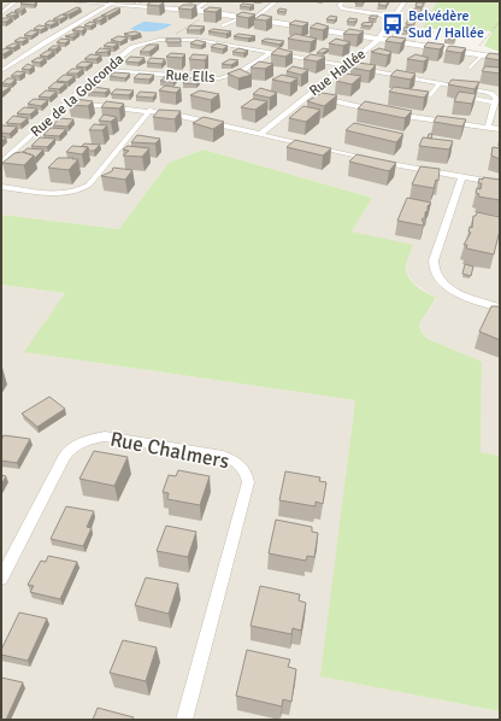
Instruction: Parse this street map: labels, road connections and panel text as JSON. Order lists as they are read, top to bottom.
{
  "streets": {
    "street": [
      "Rue Hallée",
      "Rue Ells",
      "Rue de la Golconda",
      "Rue Chalmers"
    ]
  },
  "crossings": [
    ["Rue Hallée", "Rue de la Golconda"],
    ["Rue Ells", "Rue de la Golconda"]
  ],
  "places": {
    "bus stop": ["Belvédère Sud / Hallée"]
  }
}
